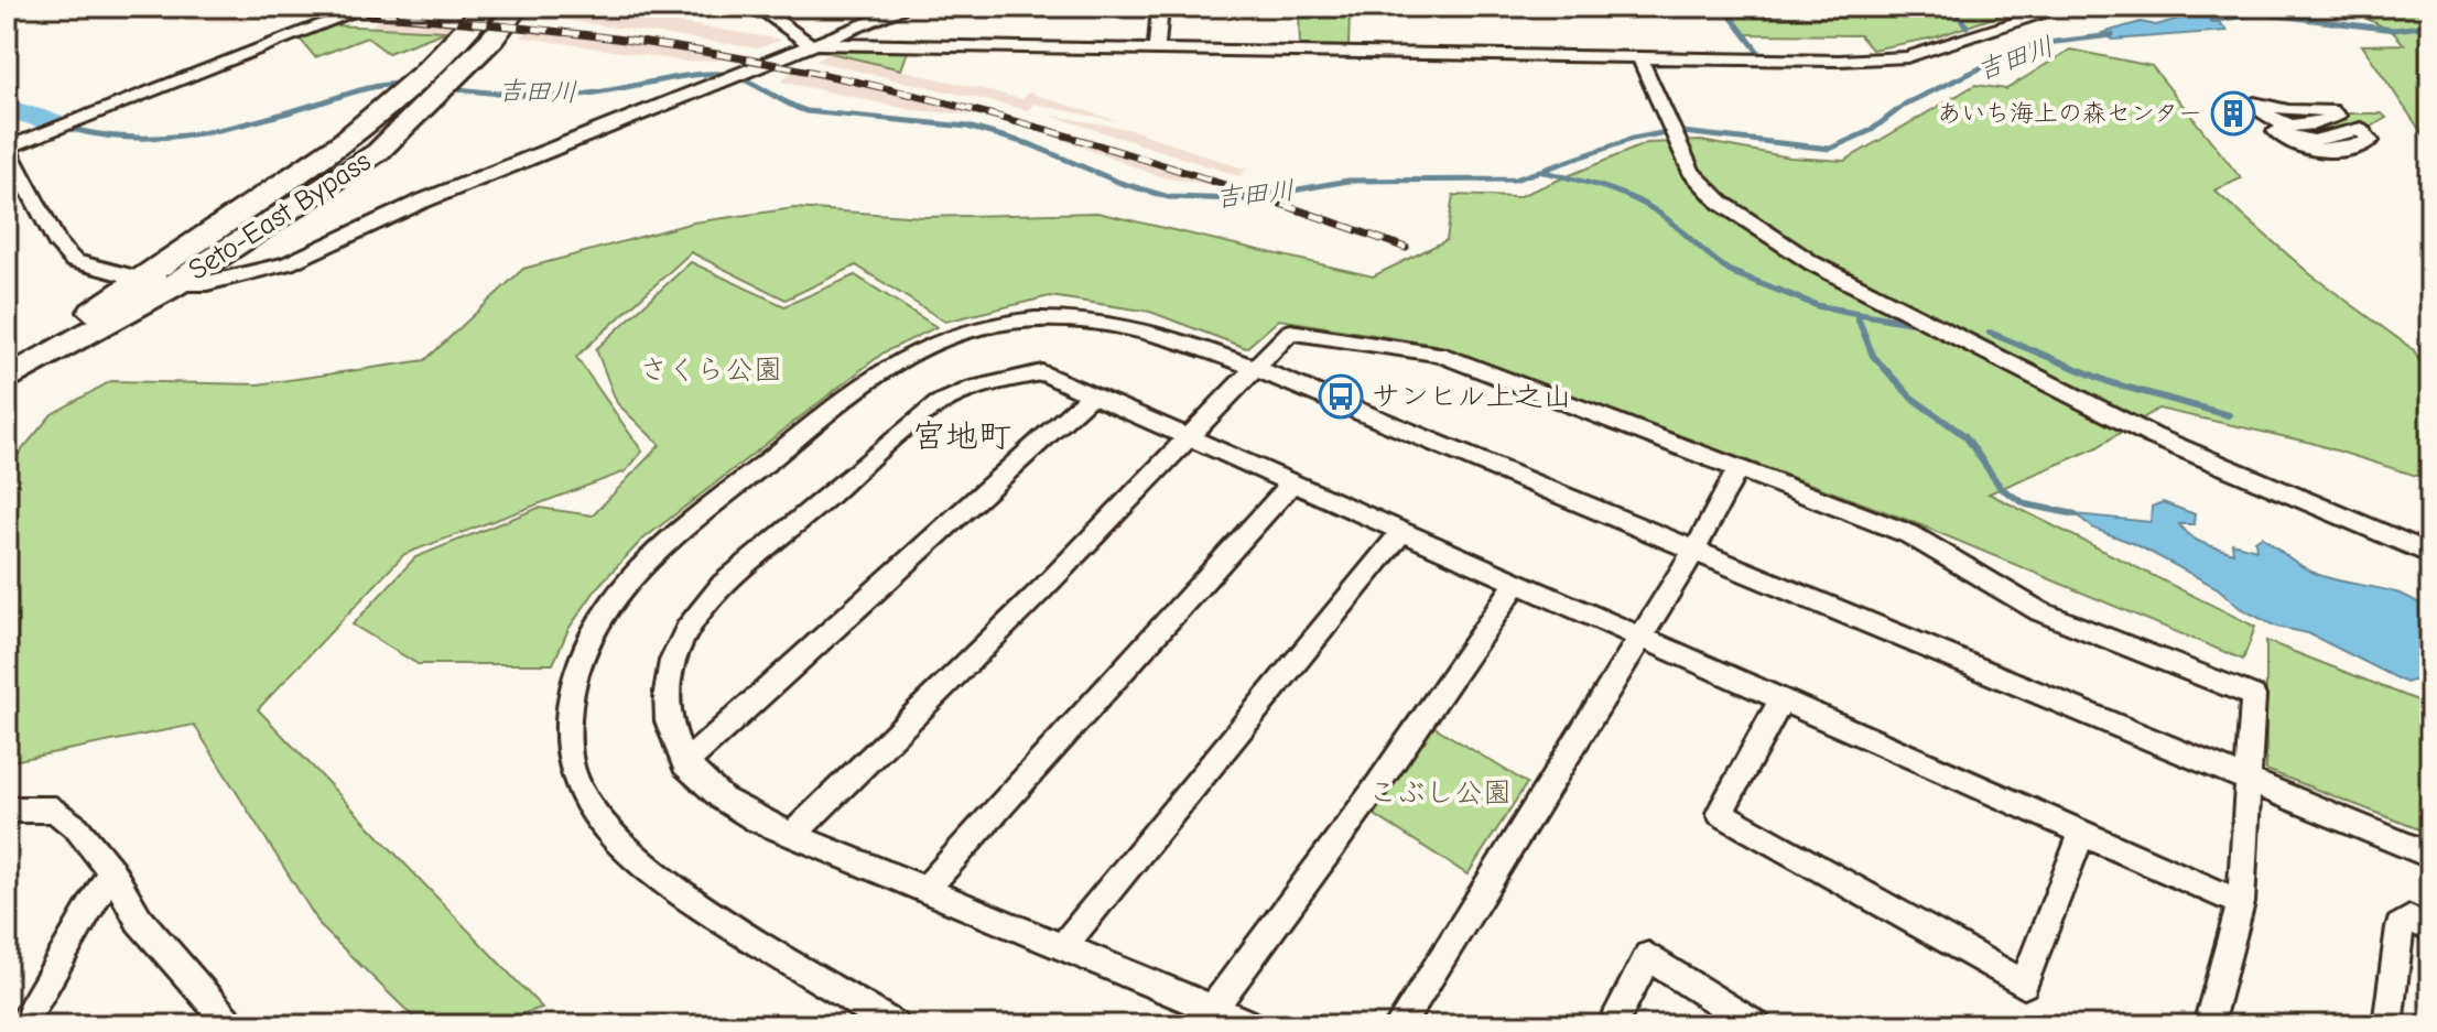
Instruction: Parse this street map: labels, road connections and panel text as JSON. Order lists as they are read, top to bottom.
{
  "streets": {
    "highway": ["Seto-East Bypass"]
  },
  "districts": ["宮地町"],
  "water": ["吉田川"],
  "parks": ["さくら公園", "こぶし公園"],
  "places": {
    "building": ["あいち海上の森センター"],
    "bus stop": ["サンヒル上之山"]
  }
}
